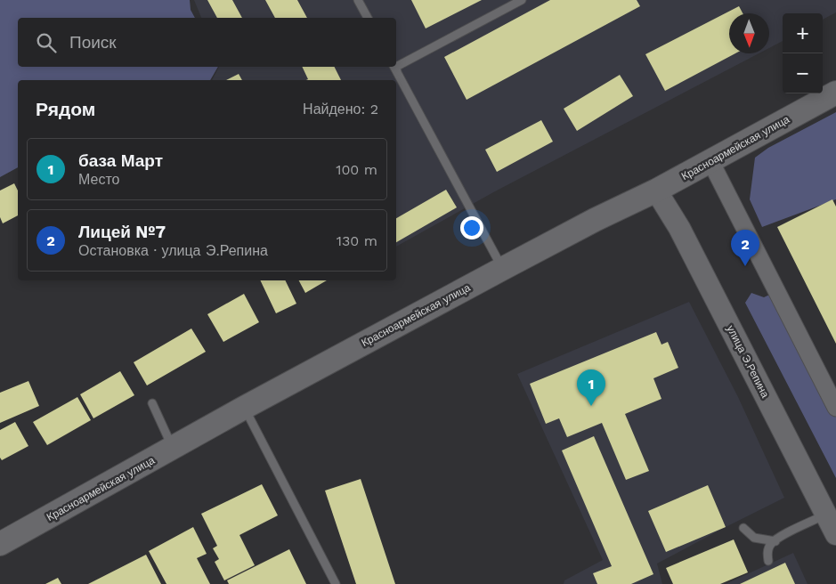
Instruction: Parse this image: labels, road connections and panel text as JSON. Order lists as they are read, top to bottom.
{
  "streets": {
    "main road": ["Красноармейская улица"],
    "street": ["улица Э.Репина"]
  },
  "crossings": [
    ["Красноармейская улица", "улица Э.Репина"]
  ],
  "north": "bottom",
  "page": {
    "map_buttons": ["+", "−"],
    "search": "Поиск",
    "heading": ["Рядом", "Найдено: 2"],
    "list": [
      {
        "mark": "1",
        "name": "база Март",
        "note": "Место",
        "value": "100 m"
      },
      {
        "mark": "2",
        "name": "Лицей №7",
        "note": "Остановка · улица Э.Репина",
        "value": "130 m"
      }
    ],
    "pins": ["2", "1"]
  }
}
